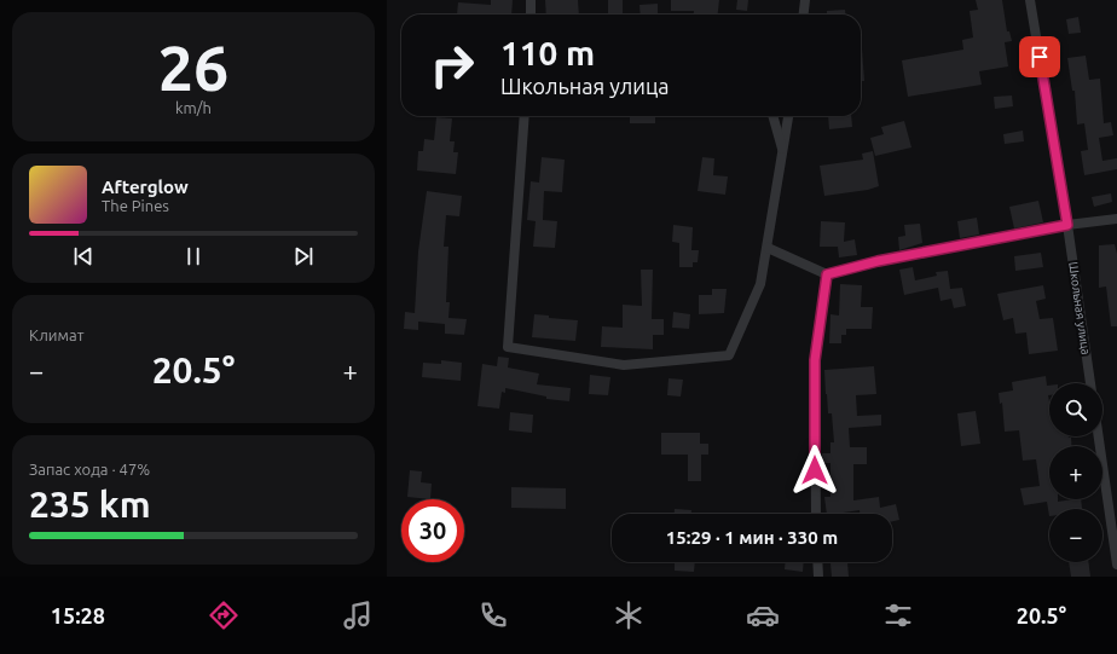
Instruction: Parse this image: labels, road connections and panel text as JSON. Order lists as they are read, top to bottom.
{
  "streets": {
    "street": ["Школьная улица"]
  },
  "page": {
    "tile": [
      ["26", "km/h"],
      "Климат",
      ["Запас хода · 47%", "235 km"]
    ],
    "turn": ["110 m", "Школьная улица"],
    "song": ["Afterglow", "The Pines"],
    "heat": ["−", "20.5°", "+"],
    "map_buttons": ["+", "−"],
    "limit": "30",
    "trip": "15:29 · 1 мин · 330 m",
    "tabs": ["15:28", "20.5°"]
  }
}
